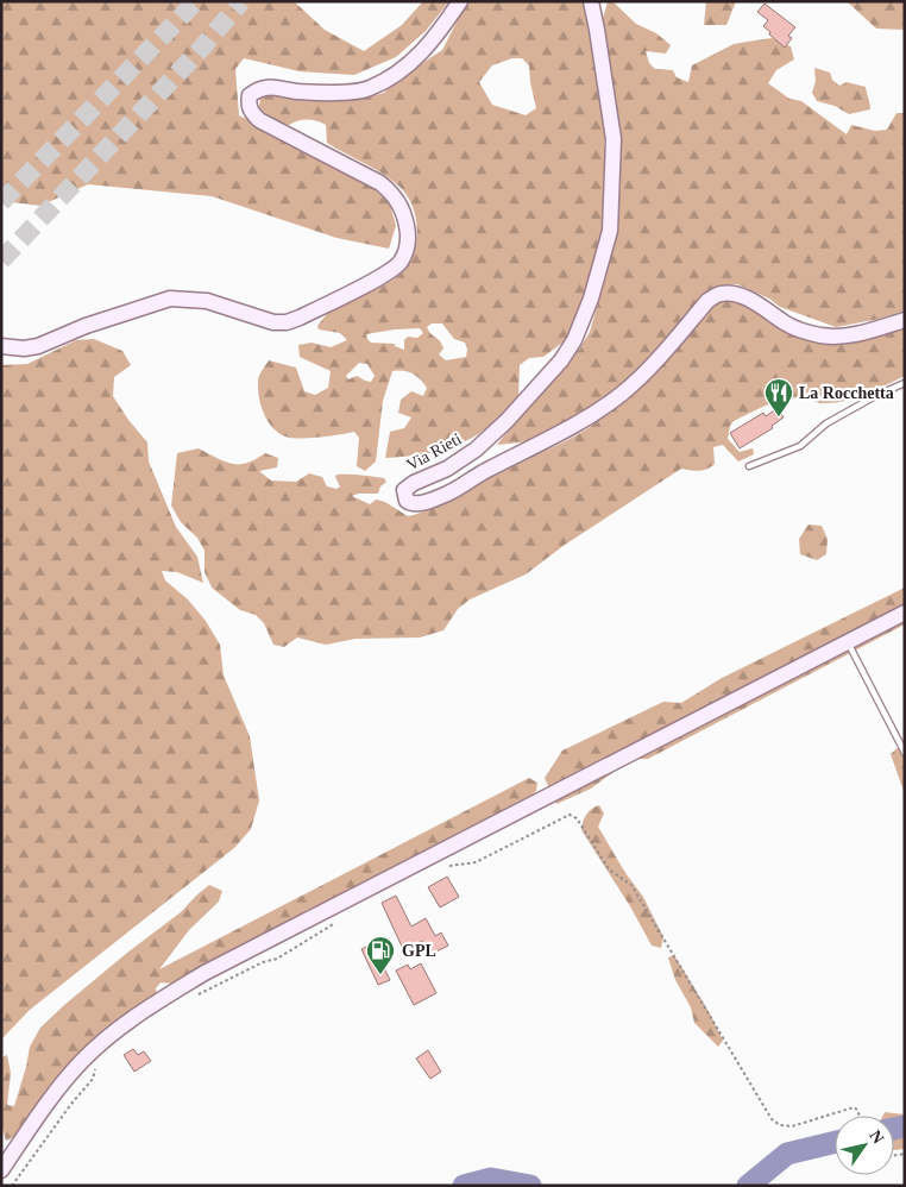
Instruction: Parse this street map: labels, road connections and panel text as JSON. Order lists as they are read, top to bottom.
{
  "streets": {
    "street": ["Via Rieti"]
  },
  "places": {
    "restaurant": ["La Rocchetta"],
    "fuel station": ["GPL"]
  },
  "north": "top right"
}
